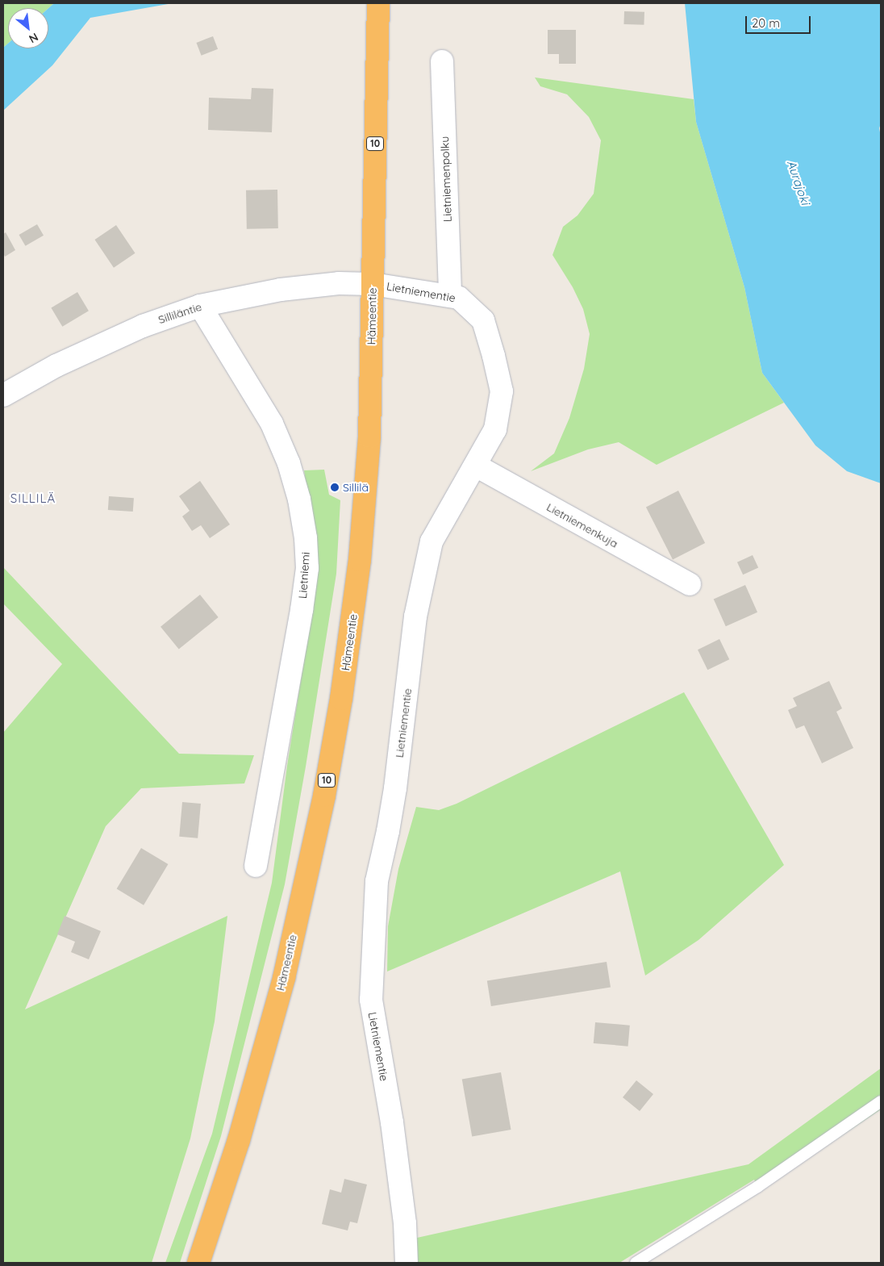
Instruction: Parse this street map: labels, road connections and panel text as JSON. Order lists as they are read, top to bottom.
{
  "streets": {
    "highway": ["10", "Hämeentie"],
    "street": [
      "Lietniemenpolku",
      "Lietniementie",
      "Silliläntie",
      "Lietniemenkuja",
      "Lietniemi"
    ]
  },
  "crossings": [
    ["Lietniemenpolku", "Lietniementie"],
    ["Lietniementie", "Silliläntie"],
    ["Lietniementie", "Hämeentie"],
    ["Lietniementie", "Lietniemenkuja"],
    ["Silliläntie", "Hämeentie"],
    ["Silliläntie", "Lietniemi"]
  ],
  "districts": ["SILLILÄ"],
  "water": ["Aurajoki"],
  "places": ["Sillilä"],
  "scale_bar": "20 m",
  "north": "bottom right"
}
